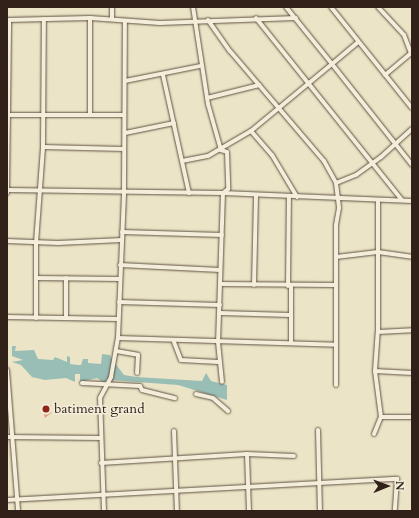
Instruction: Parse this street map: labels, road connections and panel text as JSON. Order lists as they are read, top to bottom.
{
  "places": ["batiment grand"],
  "north": "right"
}
